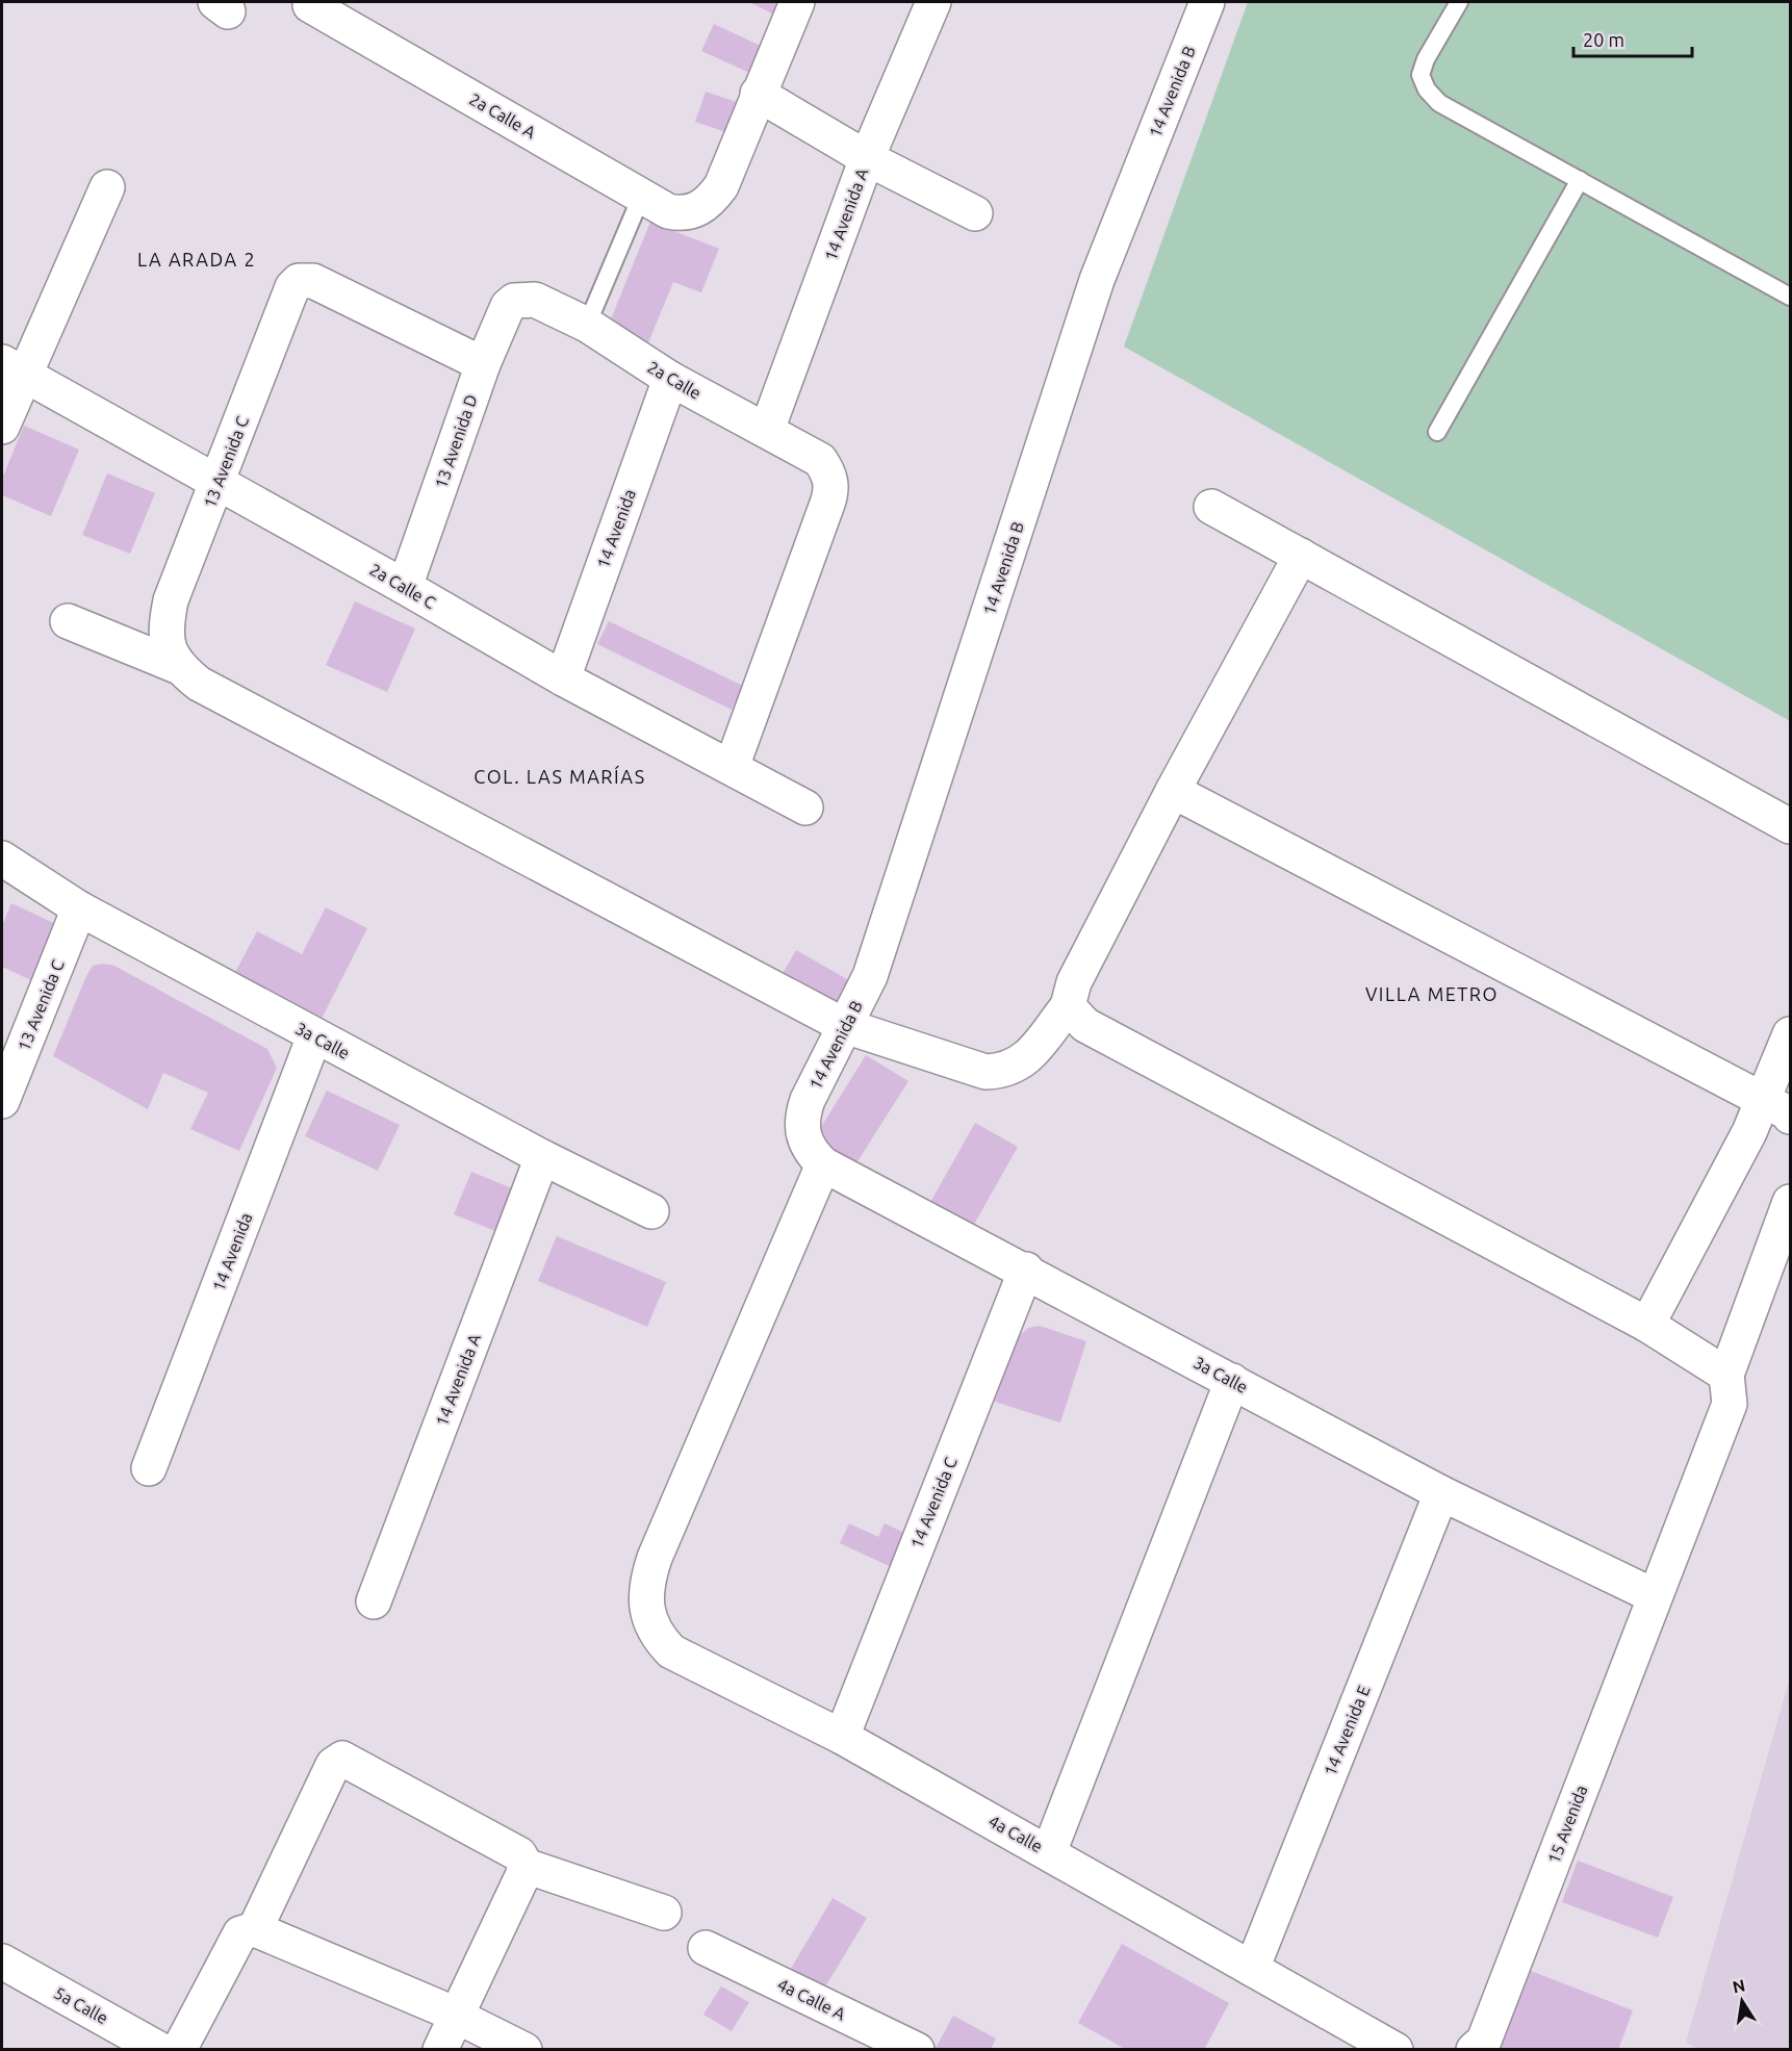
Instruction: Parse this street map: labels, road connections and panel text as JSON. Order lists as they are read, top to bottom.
{
  "streets": {
    "street": [
      "14 Avenida B",
      "2a Calle A",
      "14 Avenida A",
      "2a Calle",
      "13 Avenida D",
      "13 Avenida C",
      "14 Avenida",
      "2a Calle C",
      "3a Calle",
      "14 Avenida C",
      "14 Avenida E",
      "15 Avenida",
      "4a Calle",
      "4a Calle A",
      "5a Calle"
    ]
  },
  "crossings": [
    ["14 Avenida B", "3a Calle"],
    ["14 Avenida A", "2a Calle"],
    ["14 Avenida A", "3a Calle"],
    ["2a Calle", "13 Avenida D"],
    ["2a Calle", "14 Avenida"],
    ["2a Calle", "2a Calle C"],
    ["13 Avenida D", "13 Avenida C"],
    ["13 Avenida D", "2a Calle C"],
    ["13 Avenida C", "2a Calle C"],
    ["13 Avenida C", "3a Calle"],
    ["14 Avenida", "2a Calle C"],
    ["14 Avenida", "3a Calle"],
    ["3a Calle", "14 Avenida C"],
    ["3a Calle", "14 Avenida E"],
    ["3a Calle", "15 Avenida"],
    ["3a Calle", "4a Calle"],
    ["14 Avenida C", "4a Calle"],
    ["14 Avenida E", "4a Calle"]
  ],
  "districts": ["LA ARADA 2", "COL. LAS MARÍAS", "VILLA METRO"],
  "scale_bar": "20 m",
  "north": "top"
}
